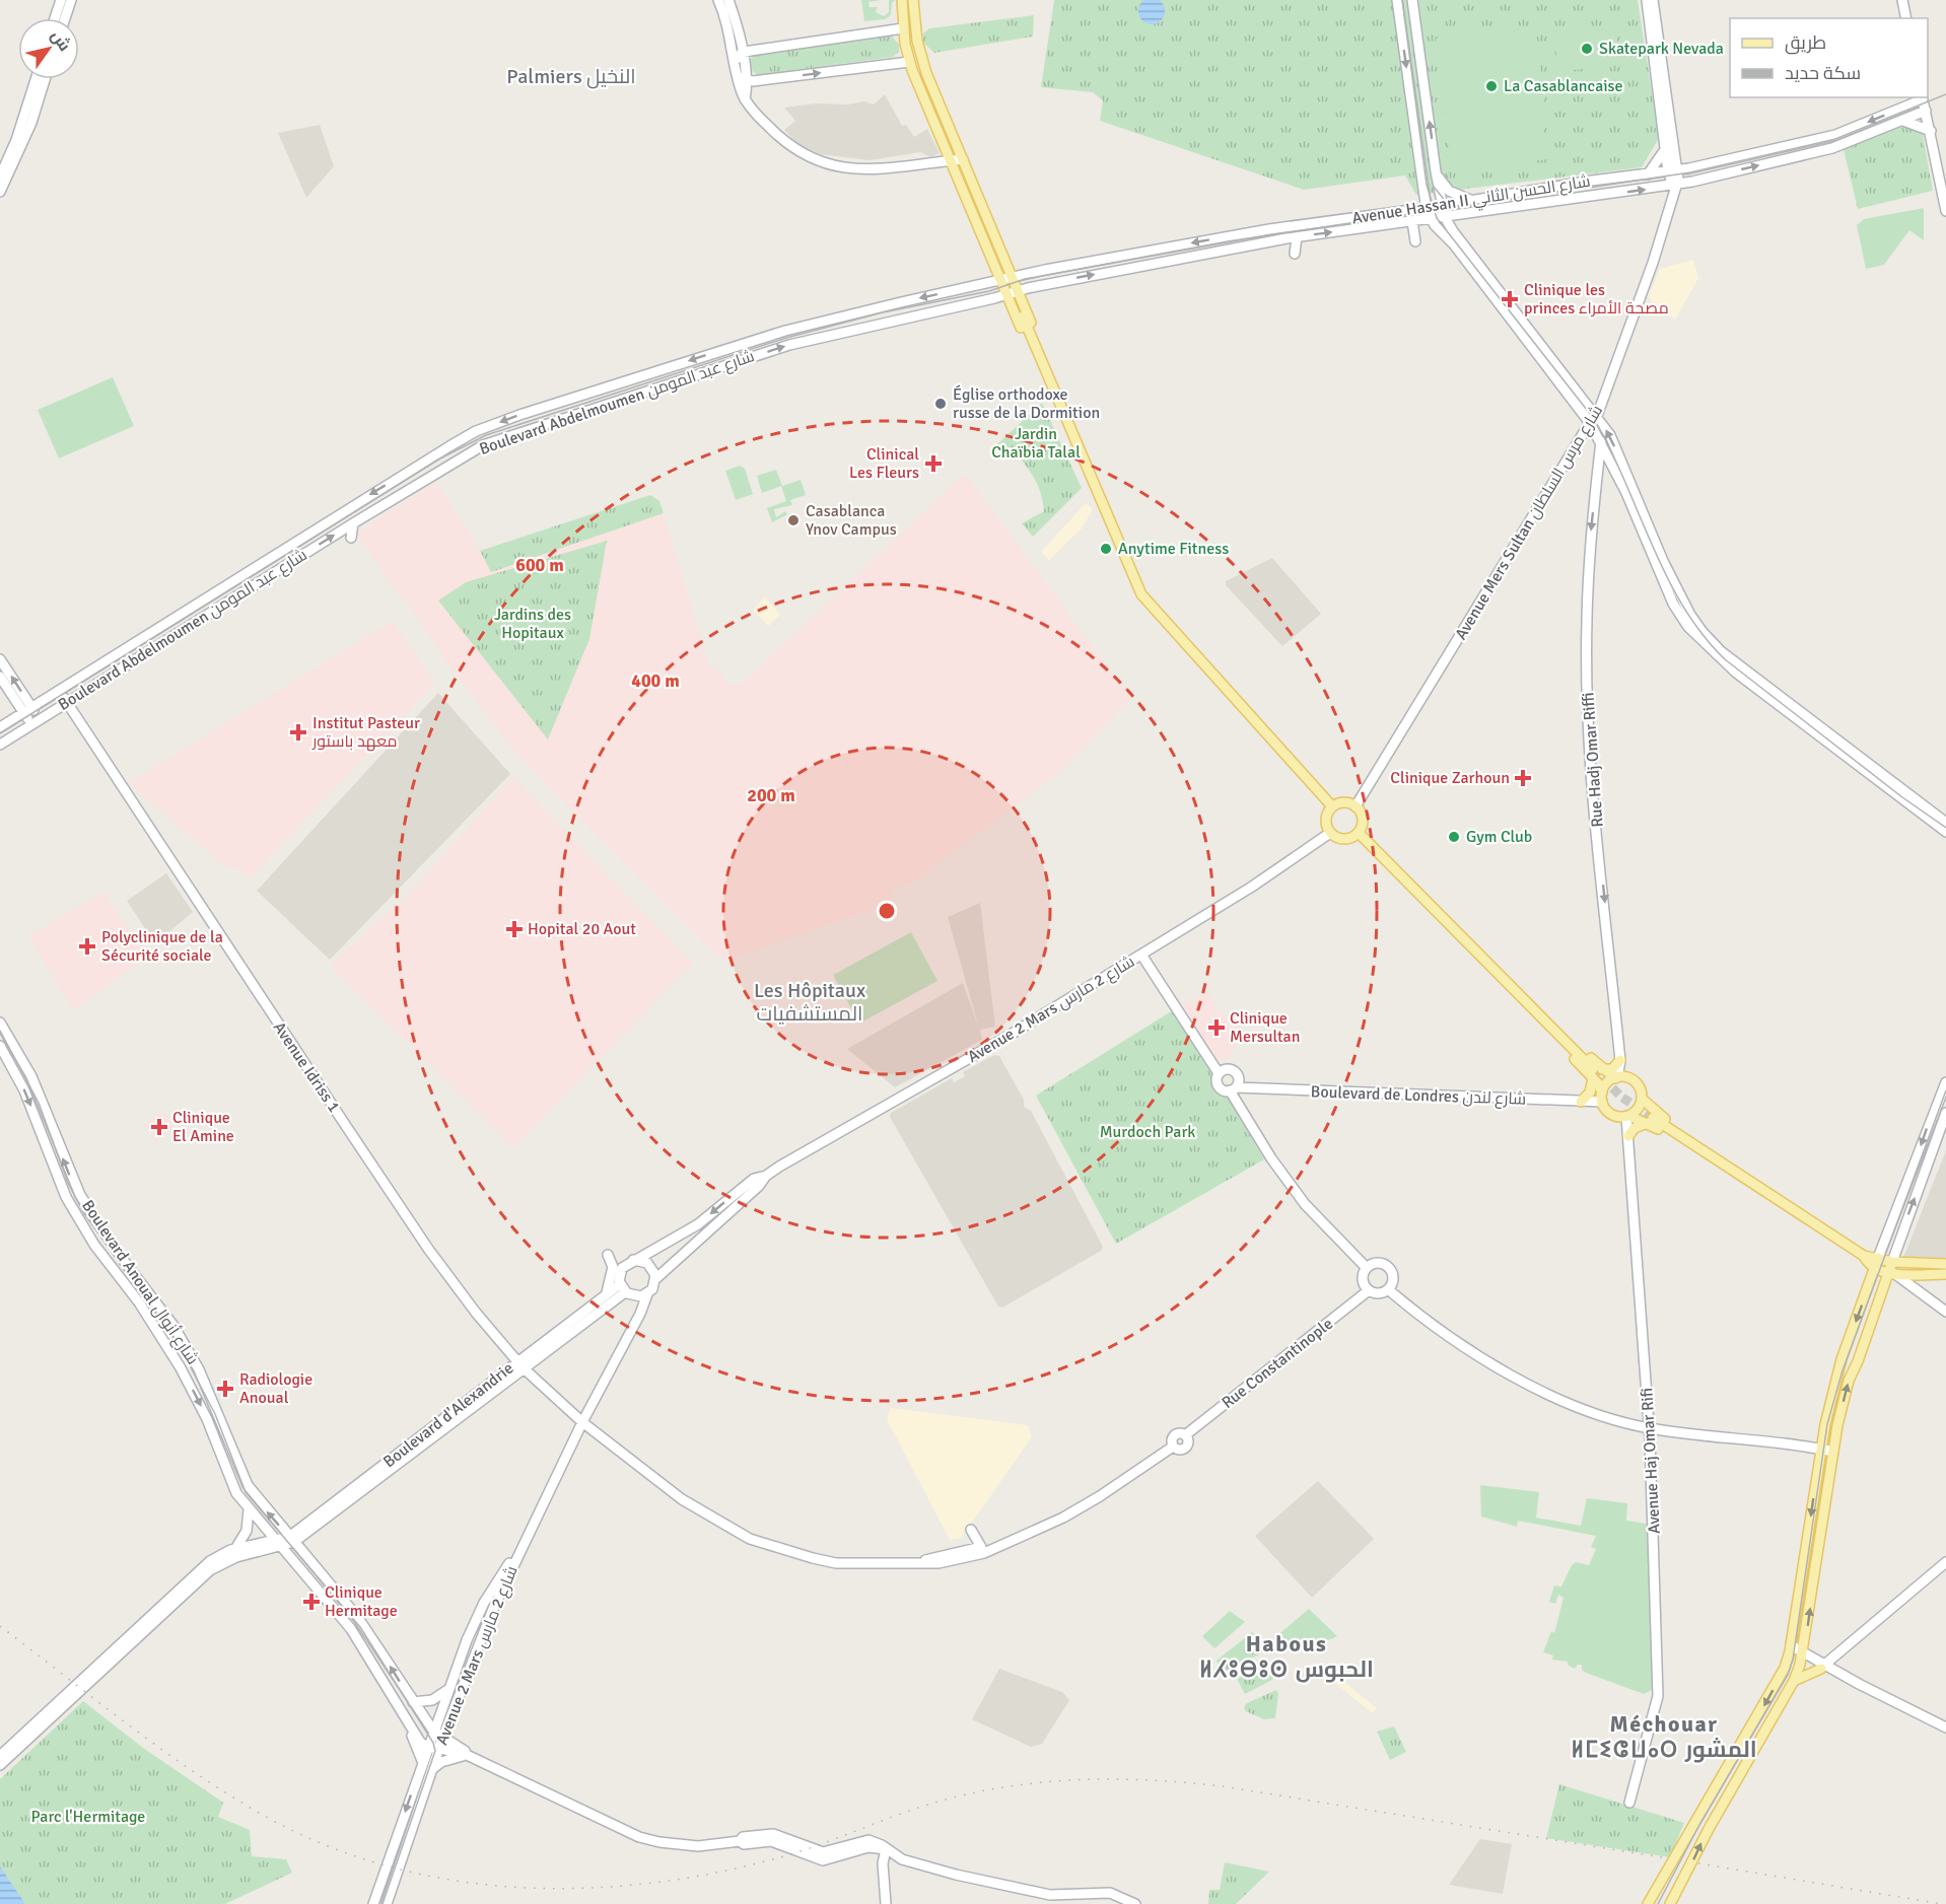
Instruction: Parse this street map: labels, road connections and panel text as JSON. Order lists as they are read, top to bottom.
{
  "streets": {
    "street": [
      "Avenue Hassan II شارع الحسن الثاني",
      "Boulevard Abdelmoumen شارع عبد المومن",
      "Avenue Mers Sultan شارع مرس السلطان",
      "Rue Hadj Omar Riffi",
      "Avenue 2 Mars شارع 2 مارس",
      "Avenue Idriss 1",
      "Boulevard de Londres شارع لندن",
      "Boulevard Anoual شارع أنوال",
      "Rue Constantinople",
      "Boulevard d'Alexandrie",
      "Avenue Haj Omar Rifi"
    ]
  },
  "crossings": [
    ["Avenue Hassan II شارع الحسن الثاني", "Boulevard Abdelmoumen شارع عبد المومن"],
    ["Avenue Hassan II شارع الحسن الثاني", "Avenue Mers Sultan شارع مرس السلطان"],
    ["Boulevard Abdelmoumen شارع عبد المومن", "Avenue Idriss 1"],
    ["Avenue Mers Sultan شارع مرس السلطان", "Avenue 2 Mars شارع 2 مارس"],
    ["Rue Hadj Omar Riffi", "Boulevard de Londres شارع لندن"],
    ["Rue Hadj Omar Riffi", "Avenue Haj Omar Rifi"],
    ["Avenue 2 Mars شارع 2 مارس", "Boulevard Anoual شارع أنوال"],
    ["Avenue 2 Mars شارع 2 مارس", "Boulevard d'Alexandrie"],
    ["Avenue Idriss 1", "Boulevard d'Alexandrie"],
    ["Boulevard de Londres شارع لندن", "Avenue Haj Omar Rifi"],
    ["Boulevard Anoual شارع أنوال", "Boulevard d'Alexandrie"]
  ],
  "one_way": ["Rue Hadj Omar Riffi"],
  "districts": [
    "Palmiers النخيل",
    "Les Hôpitaux المستشفيات",
    "Habous ⵍⵃⵓⴱⵓⵙ الحبوس",
    "Méchouar ⵍⵎⵉⵛⵡⴰⵔ المشور"
  ],
  "parks": [
    "Jardin Chaïbia Talal",
    "Jardins des Hopitaux",
    "Murdoch Park",
    "Parc l'Hermitage"
  ],
  "places": {
    "other": [
      "Skatepark Nevada",
      "La Casablancaise",
      "Église orthodoxe russe de la Dormition",
      "Casablanca Ynov Campus",
      "Anytime Fitness",
      "Gym Club"
    ],
    "health": [
      "Clinique les princes مصحة الأمراء",
      "Clinical Les Fleurs",
      "Institut Pasteur معهد باستور",
      "Clinique Zarhoun",
      "Hopital 20 Aout",
      "Polyclinique de la Sécurité sociale",
      "Clinique Mersultan",
      "Clinique El Amine",
      "Radiologie Anoual",
      "Clinique Hermitage"
    ]
  },
  "legend": ["طريق", "سكة حديد"],
  "north": "top right",
  "rings": ["600 m", "400 m", "200 m"]
}
